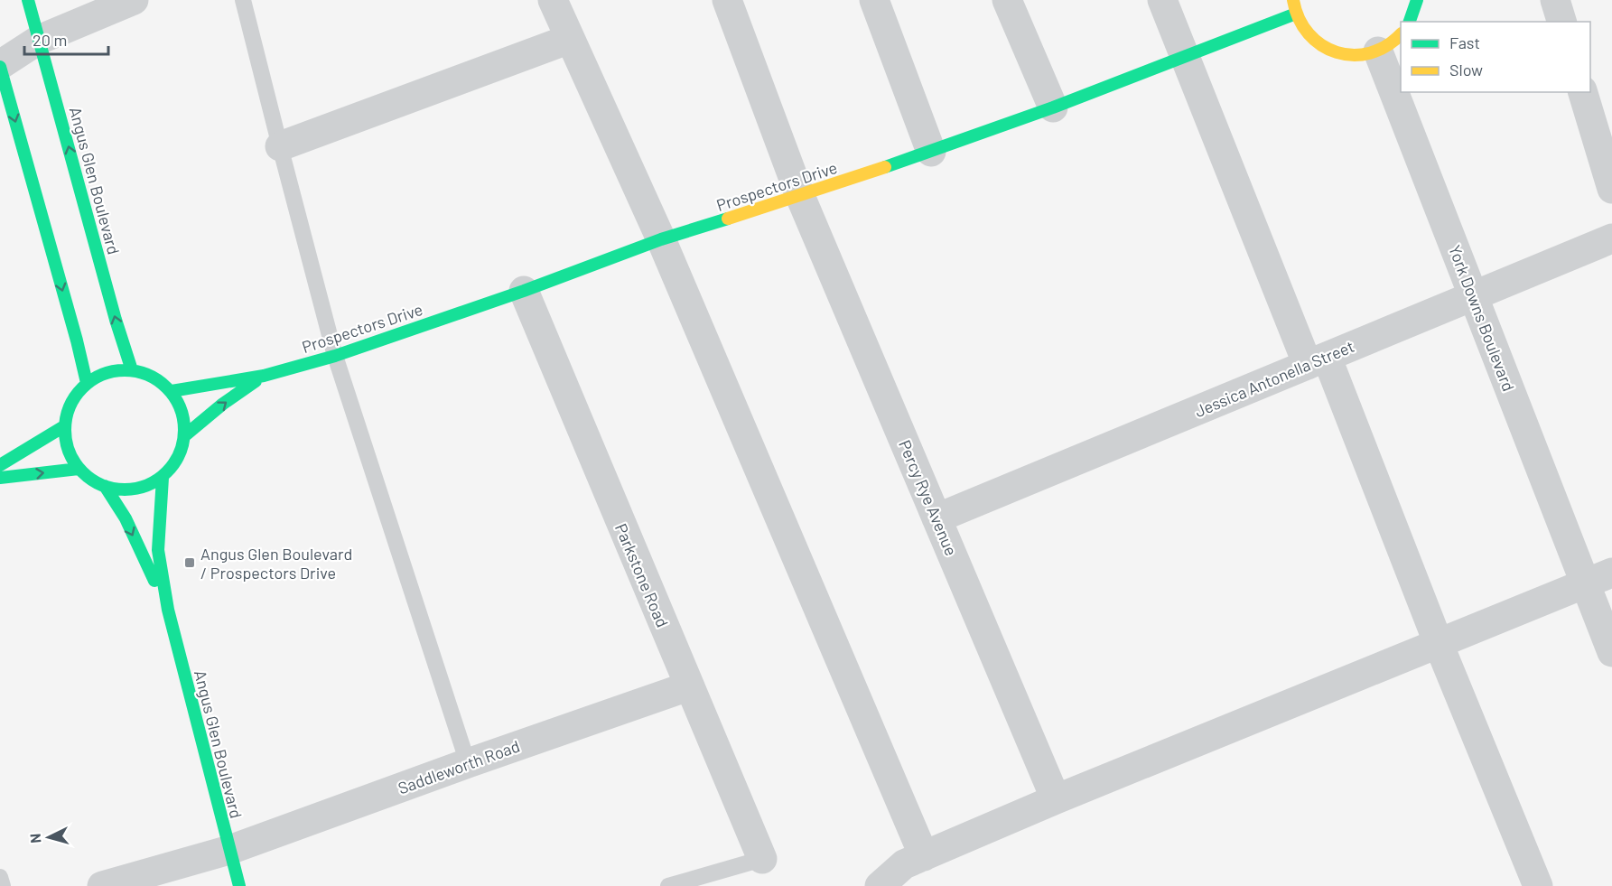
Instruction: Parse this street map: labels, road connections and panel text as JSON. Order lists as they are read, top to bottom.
{
  "streets": {
    "street": [
      "Angus Glen Boulevard",
      "Prospectors Drive",
      "York Downs Boulevard",
      "Jessica Antonella Street",
      "Percy Rye Avenue",
      "Parkstone Road",
      "Saddleworth Road"
    ]
  },
  "crossings": [
    ["Angus Glen Boulevard", "Prospectors Drive"],
    ["Angus Glen Boulevard", "Saddleworth Road"],
    ["Prospectors Drive", "Percy Rye Avenue"],
    ["Prospectors Drive", "Parkstone Road"],
    ["York Downs Boulevard", "Jessica Antonella Street"],
    ["Jessica Antonella Street", "Percy Rye Avenue"],
    ["Parkstone Road", "Saddleworth Road"]
  ],
  "places": {
    "transit": ["Angus Glen Boulevard / Prospectors Drive"]
  },
  "legend": ["Fast", "Slow"],
  "scale_bar": "20 m",
  "north": "left"
}
